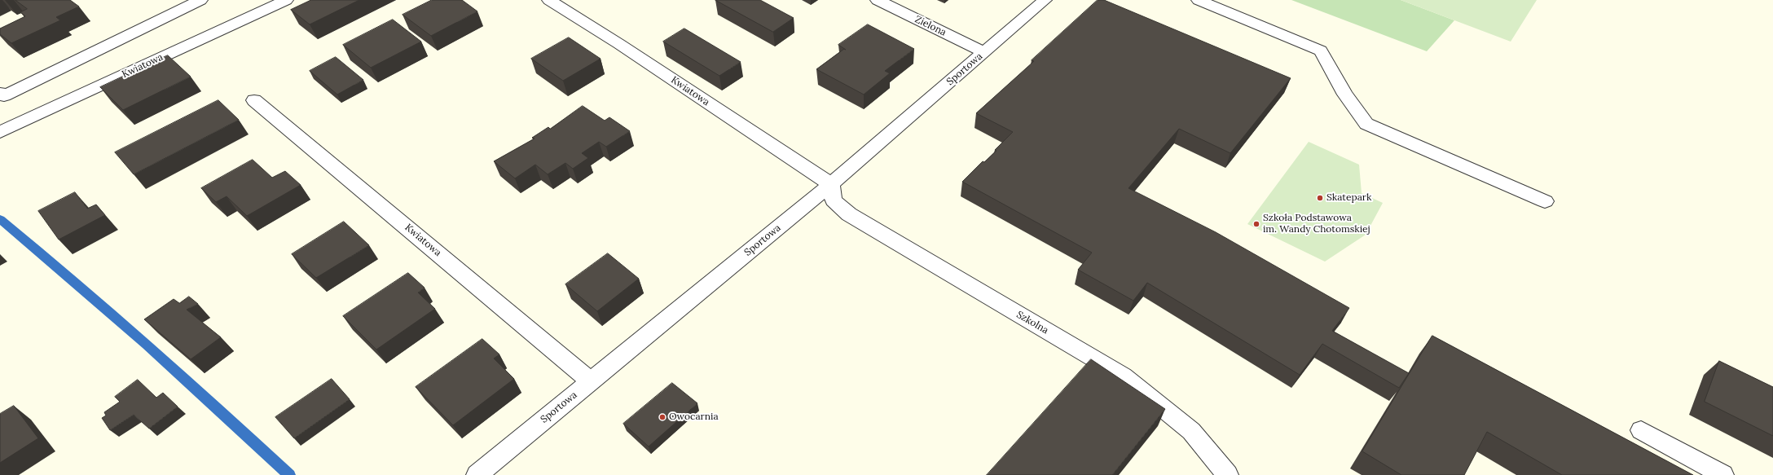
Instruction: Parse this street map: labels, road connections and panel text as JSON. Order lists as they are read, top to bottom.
{
  "streets": {
    "street": [
      "Zielona",
      "Kwiatowa",
      "Sportowa",
      "Szkolna"
    ]
  },
  "crossings": [
    ["Zielona", "Sportowa"],
    ["Kwiatowa", "Sportowa"],
    ["Kwiatowa", "Szkolna"],
    ["Sportowa", "Szkolna"]
  ],
  "places": ["Skatepark", "Szkoła Podstawowa im. Wandy Chotomskiej", "Owocarnia"]
}
